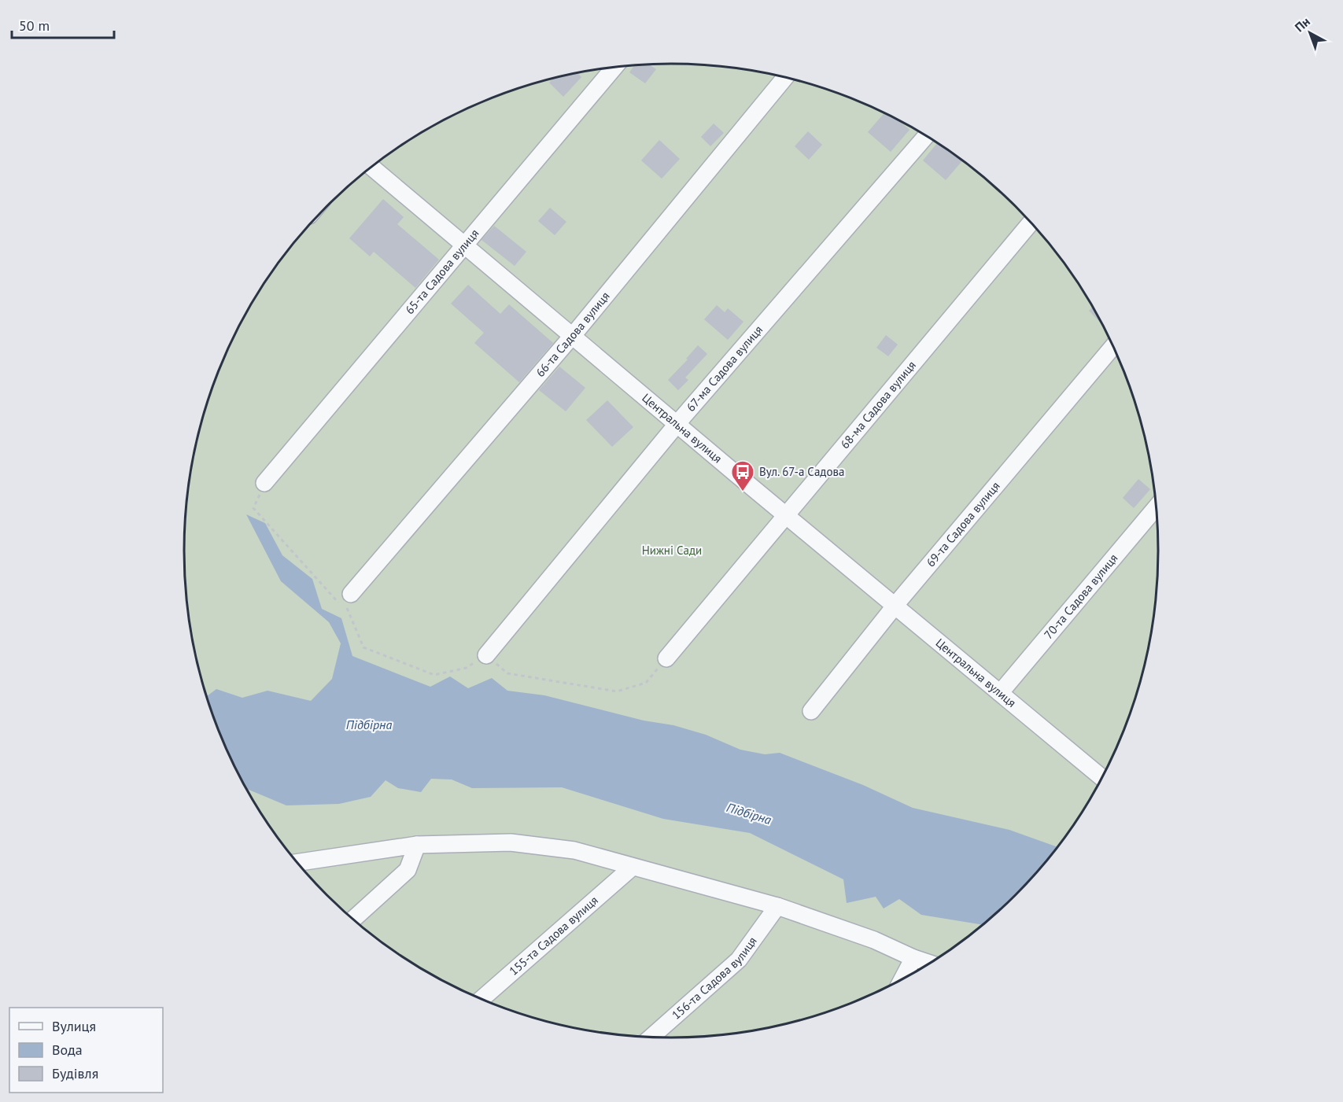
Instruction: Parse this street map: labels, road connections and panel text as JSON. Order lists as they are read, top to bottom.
{
  "streets": {
    "street": [
      "65-та Садова вулиця",
      "66-та Садова вулиця",
      "67-ма Садова вулиця",
      "68-ма Садова вулиця",
      "Центральна вулиця",
      "69-та Садова вулиця",
      "70-та Садова вулиця",
      "155-та Садова вулиця",
      "156-та Садова вулиця"
    ]
  },
  "crossings": [
    ["65-та Садова вулиця", "Центральна вулиця"],
    ["66-та Садова вулиця", "Центральна вулиця"],
    ["67-ма Садова вулиця", "Центральна вулиця"],
    ["68-ма Садова вулиця", "Центральна вулиця"],
    ["Центральна вулиця", "69-та Садова вулиця"],
    ["Центральна вулиця", "70-та Садова вулиця"]
  ],
  "water": ["Підбірна"],
  "parks": ["Нижні Сади"],
  "places": {
    "bus stop": ["Вул. 67-а Садова"]
  },
  "legend": ["Вулиця", "Вода", "Будівля"],
  "scale_bar": "50 m",
  "north": "top left"
}
